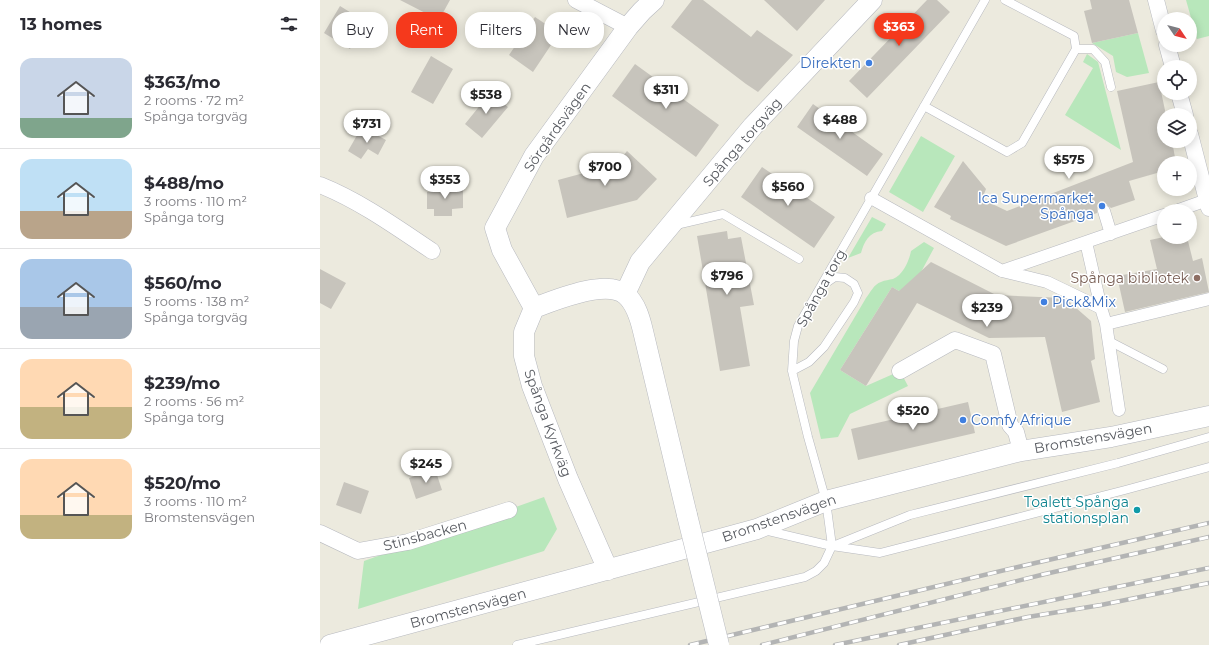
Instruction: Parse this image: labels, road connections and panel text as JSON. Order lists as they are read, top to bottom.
{
  "streets": {
    "street": [
      "Sörgårdsvägen",
      "Spånga torgväg",
      "Spånga Kyrkväg",
      "Bromstensvägen",
      "Stinsbacken"
    ],
    "lane": ["Spånga torg"]
  },
  "crossings": [
    ["Sörgårdsvägen", "Spånga Kyrkväg"],
    ["Spånga torg", "Bromstensvägen"],
    ["Spånga Kyrkväg", "Bromstensvägen"]
  ],
  "places": [
    "Direkten",
    "Ica Supermarket Spånga",
    "Spånga bibliotek",
    "Pick&Mix",
    "Comfy Afrique",
    "Toalett Spånga stationsplan"
  ],
  "north": "bottom right",
  "page": {
    "heading": "13 homes",
    "map_buttons": ["+", "−"],
    "chip": [
      "Buy",
      "Rent",
      "Filters",
      "New"
    ],
    "price": [
      "$363",
      "$311",
      "$538",
      "$488",
      "$731",
      "$575",
      "$700",
      "$353",
      "$560",
      "$796",
      "$239",
      "$520",
      "$245"
    ],
    "list": [
      {
        "name": "$363/mo",
        "note": "2 rooms · 72 m² · Spånga torgväg"
      },
      {
        "name": "$488/mo",
        "note": "3 rooms · 110 m² · Spånga torg"
      },
      {
        "name": "$560/mo",
        "note": "5 rooms · 138 m² · Spånga torgväg"
      },
      {
        "name": "$239/mo",
        "note": "2 rooms · 56 m² · Spånga torg"
      },
      {
        "name": "$520/mo",
        "note": "3 rooms · 110 m² · Bromstensvägen"
      }
    ]
  }
}
